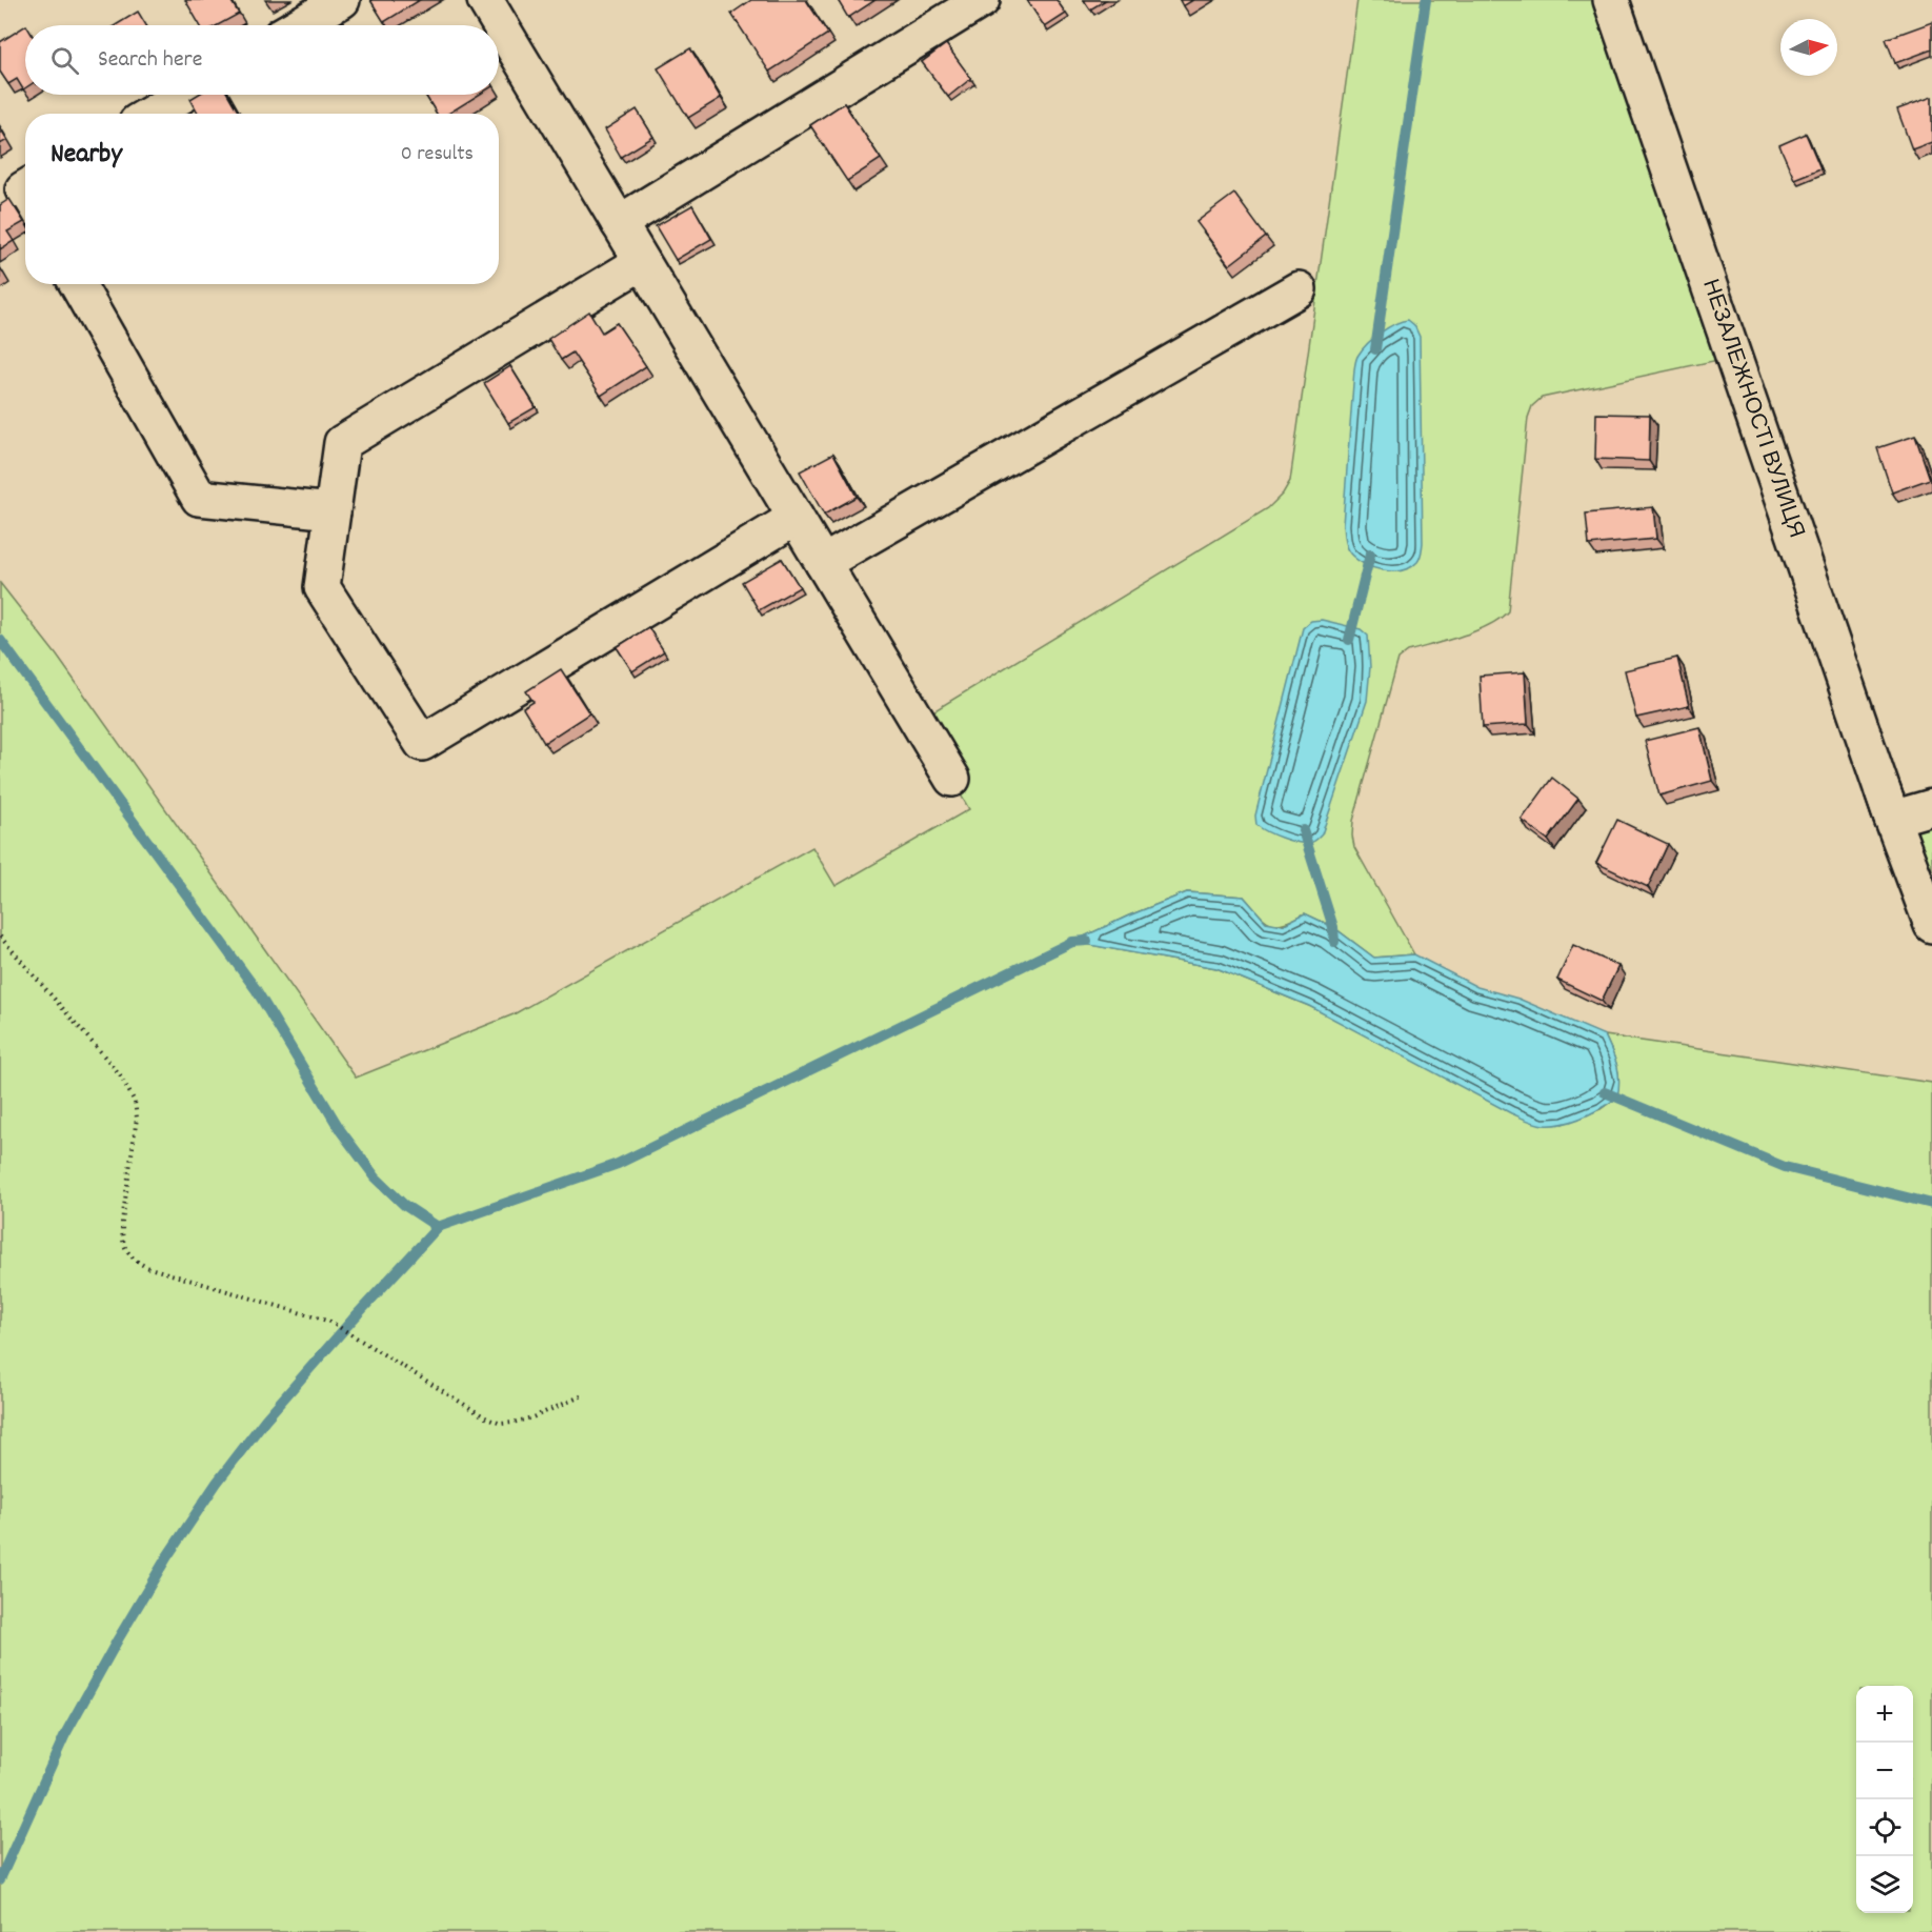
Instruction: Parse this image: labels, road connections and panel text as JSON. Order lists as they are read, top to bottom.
{
  "streets": {
    "street": ["НЕЗАЛЕЖНОСТІ ВУЛИЦЯ"]
  },
  "north": "right",
  "page": {
    "search": "Search here",
    "heading": ["Nearby", "0 results"],
    "map_buttons": ["+", "−"]
  }
}
